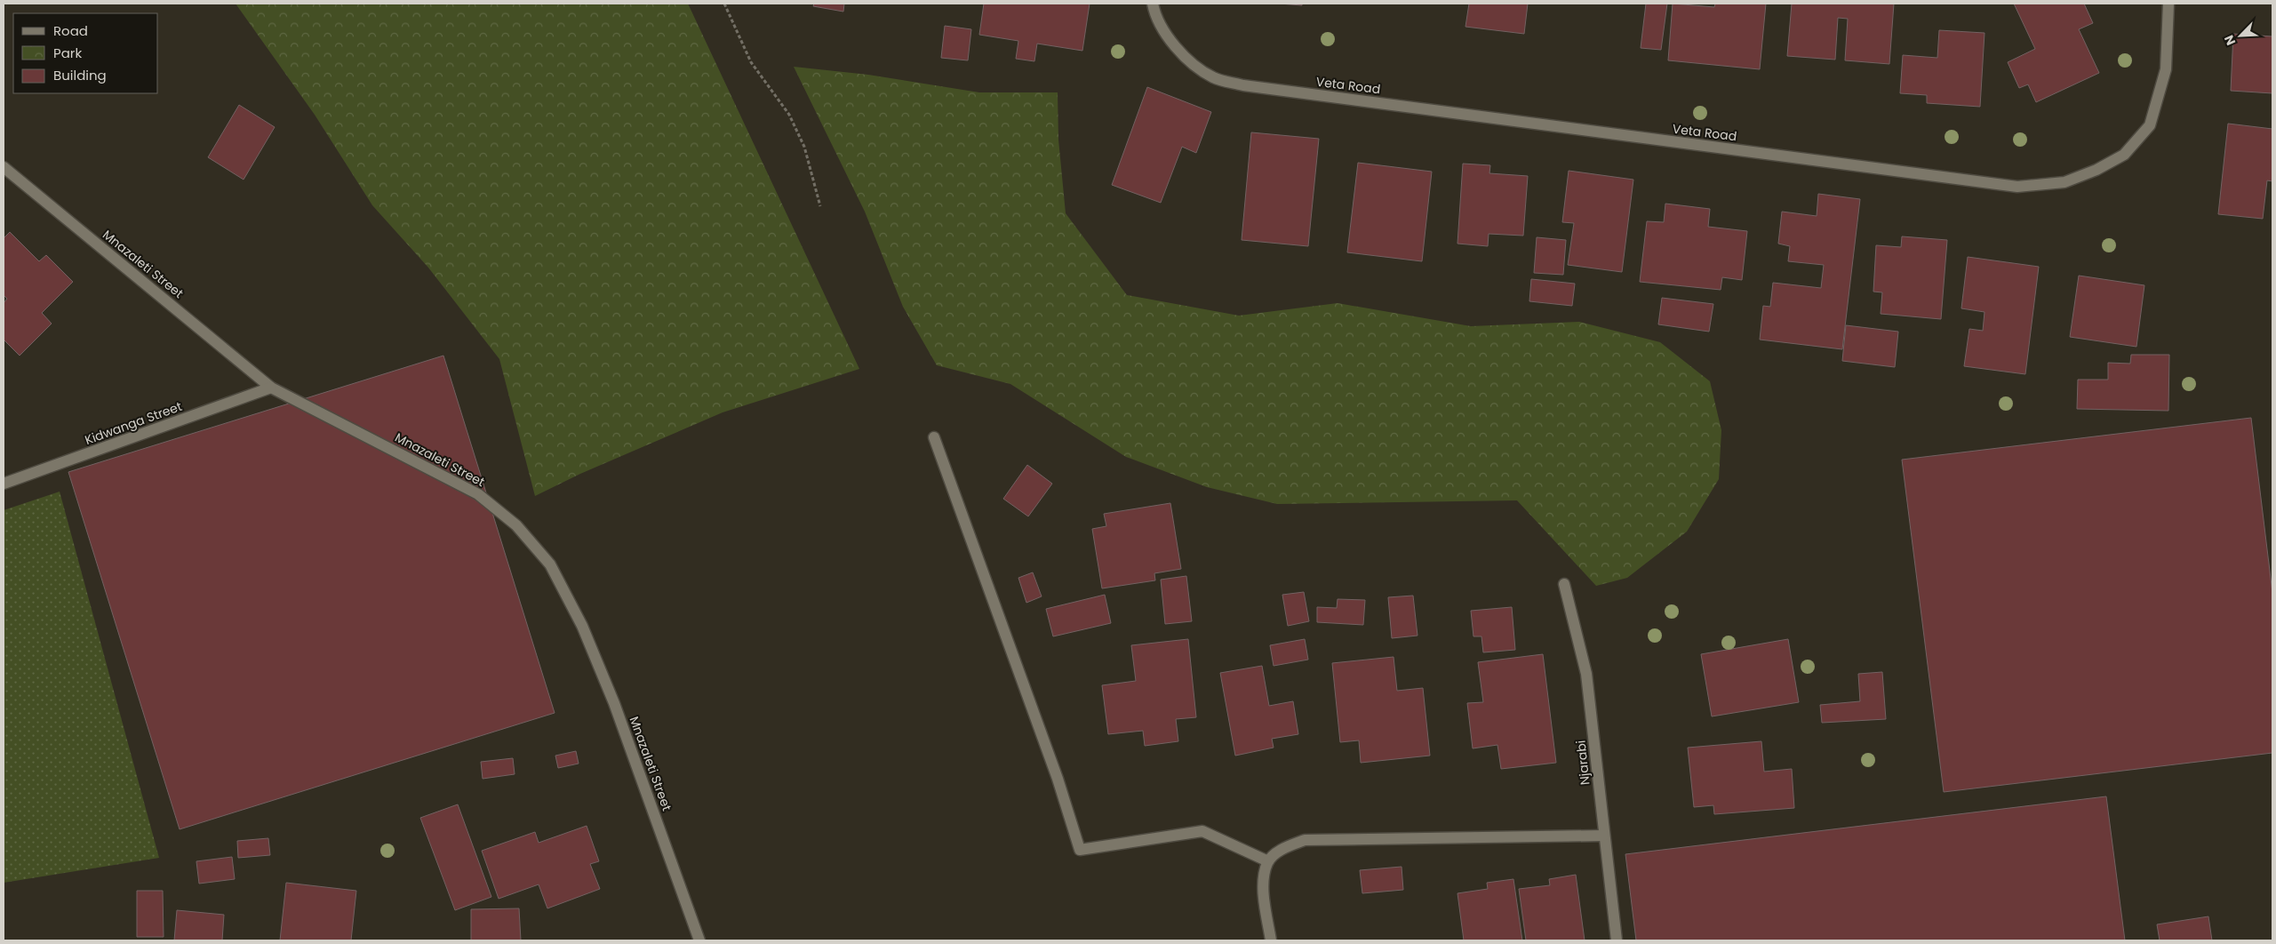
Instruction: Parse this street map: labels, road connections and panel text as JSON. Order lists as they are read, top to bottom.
{
  "streets": {
    "street": [
      "Veta Road",
      "Mnazaleti Street",
      "Kidwanga Street",
      "Njarabi"
    ]
  },
  "crossings": [
    ["Mnazaleti Street", "Kidwanga Street"]
  ],
  "legend": ["Road", "Park", "Building"],
  "north": "bottom left"
}
